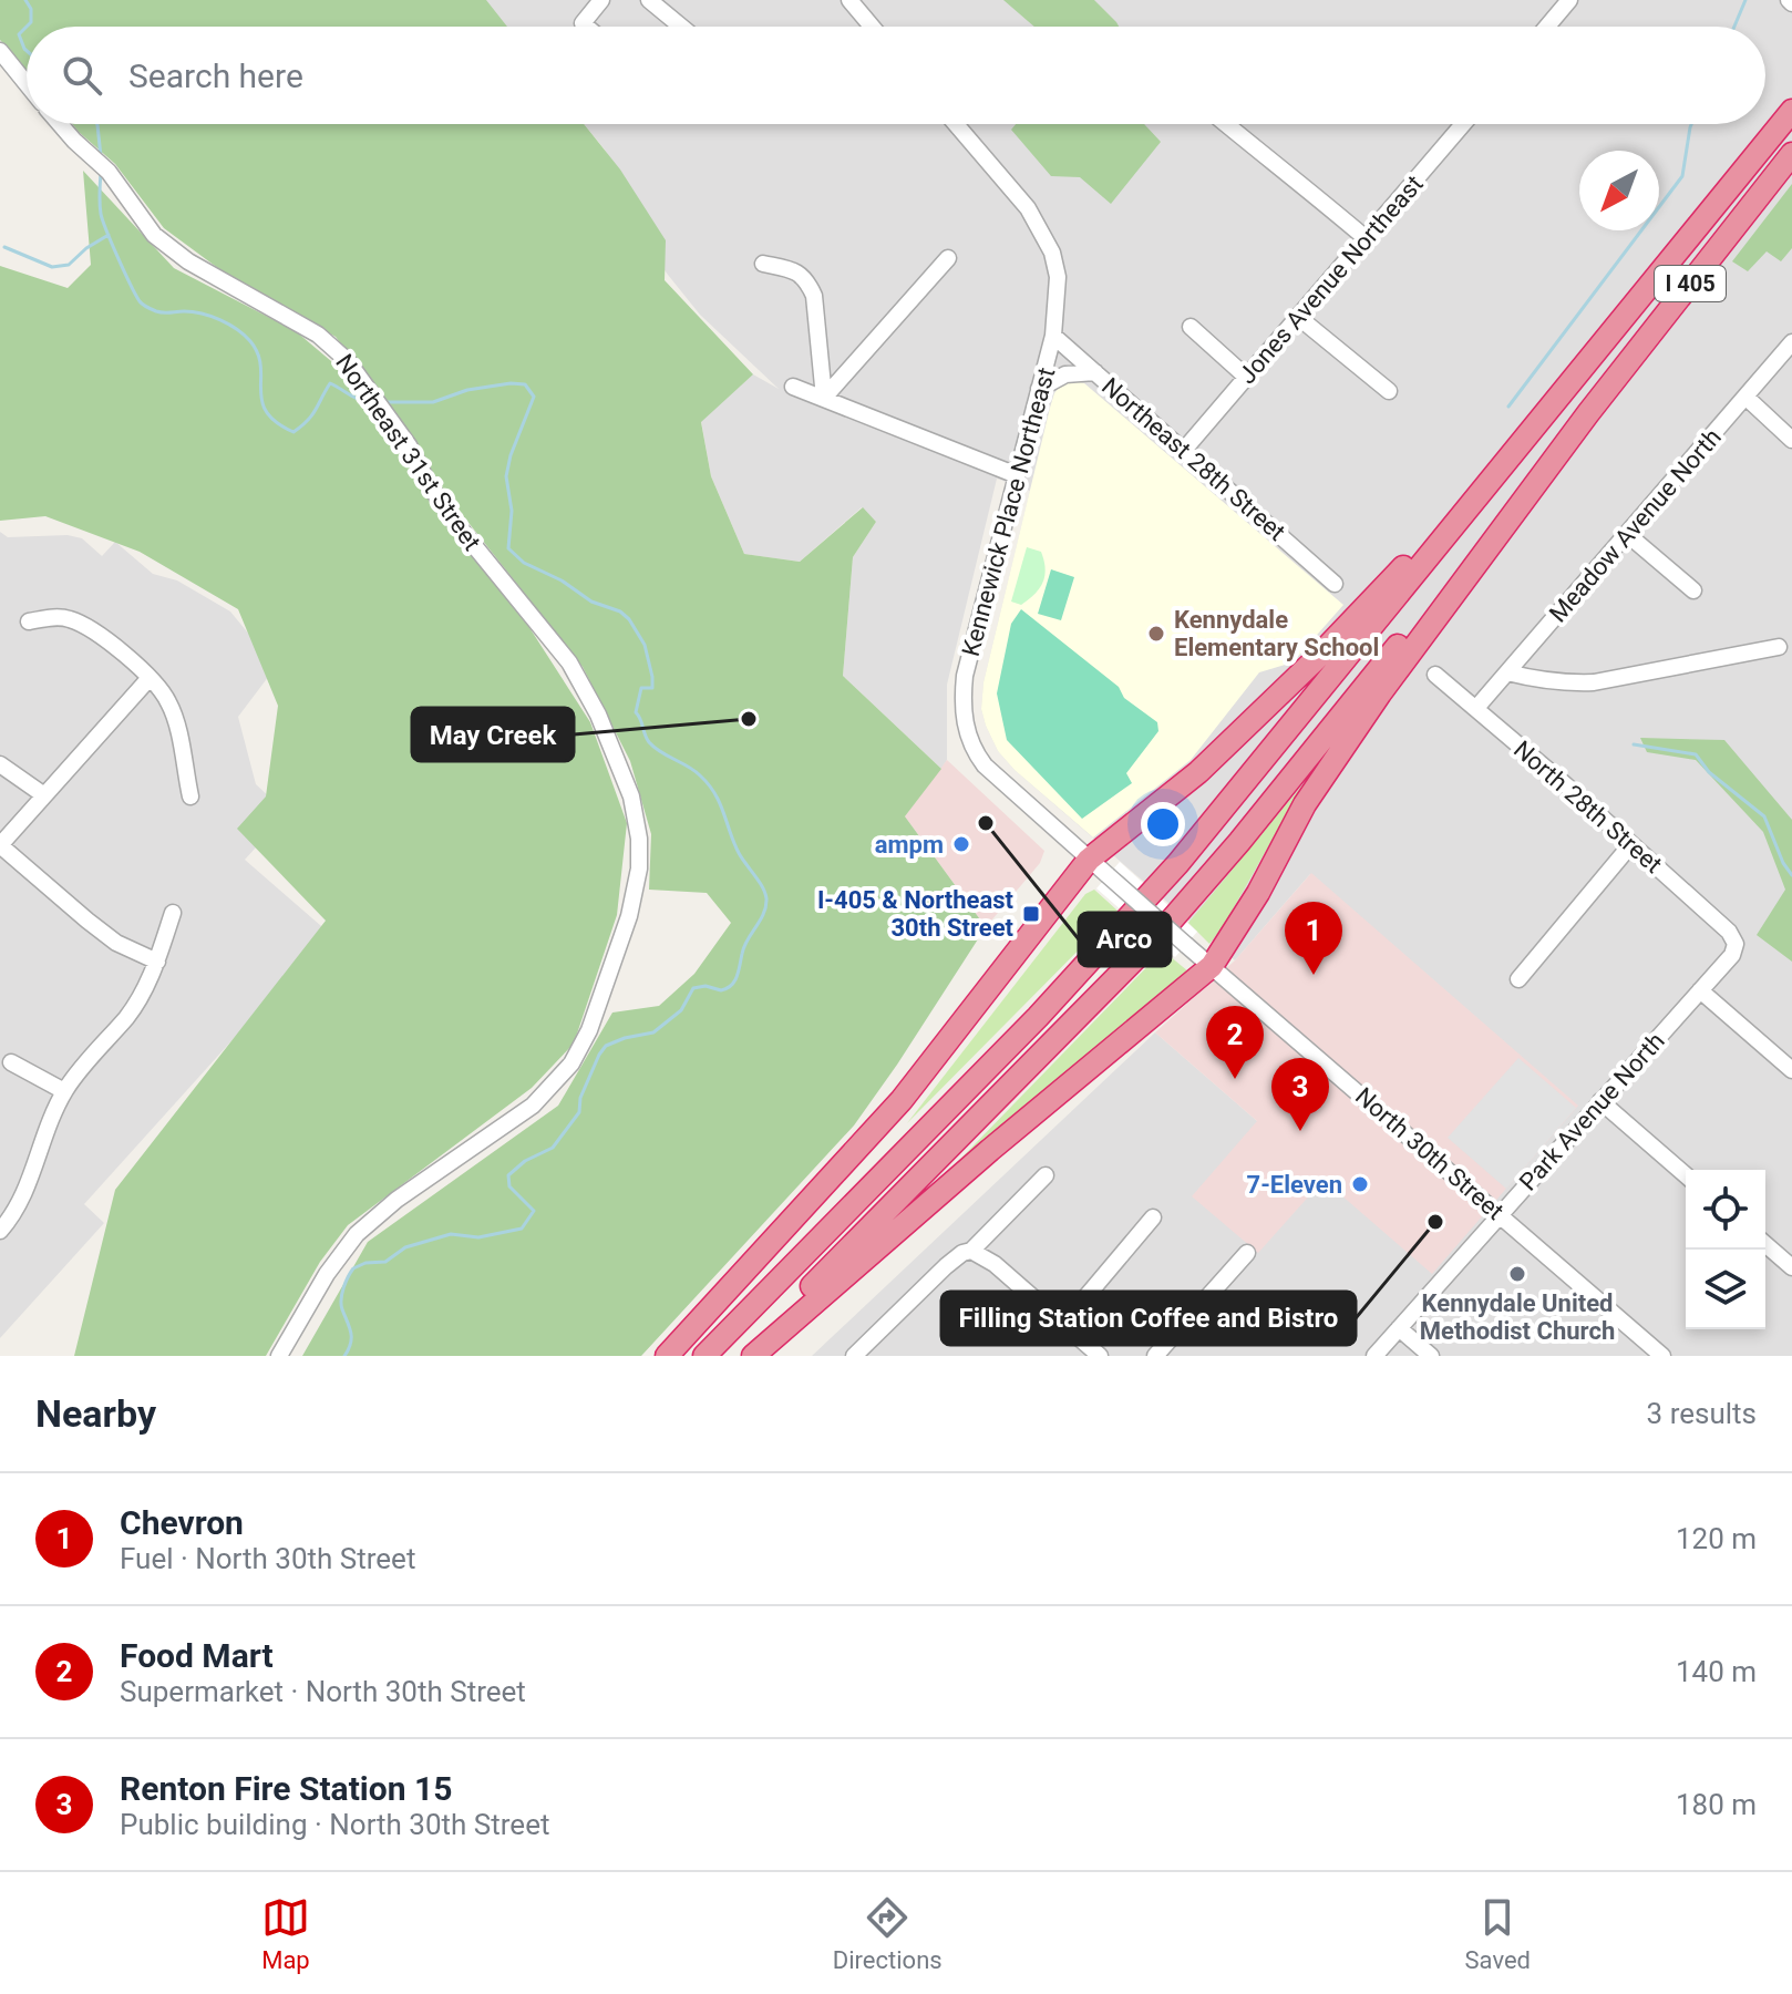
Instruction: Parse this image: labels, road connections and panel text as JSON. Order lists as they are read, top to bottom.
{
  "streets": {
    "highway": ["I 405"],
    "street": [
      "Jones Avenue Northeast",
      "Northeast 31st Street",
      "Northeast 28th Street",
      "Kennewick Place Northeast",
      "Meadow Avenue North",
      "North 28th Street",
      "Park Avenue North",
      "North 30th Street"
    ]
  },
  "crossings": [
    ["Jones Avenue Northeast", "Northeast 28th Street"],
    ["Northeast 28th Street", "Kennewick Place Northeast"],
    ["Kennewick Place Northeast", "North 30th Street"],
    ["Meadow Avenue North", "North 28th Street"],
    ["North 28th Street", "Park Avenue North"],
    ["Park Avenue North", "North 30th Street"]
  ],
  "places": {
    "other": [
      "Kennydale Elementary School",
      "May Creek",
      "Arco",
      "ampm",
      "7-Eleven",
      "Filling Station Coffee and Bistro",
      "Kennydale United Methodist Church"
    ],
    "transit": ["I-405 & Northeast 30th Street"]
  },
  "north": "bottom left",
  "page": {
    "search": "Search here",
    "pins": ["1", "2", "3"],
    "heading": ["Nearby", "3 results"],
    "list": [
      {
        "mark": "1",
        "name": "Chevron",
        "note": "Fuel · North 30th Street",
        "value": "120 m"
      },
      {
        "mark": "2",
        "name": "Food Mart",
        "note": "Supermarket · North 30th Street",
        "value": "140 m"
      },
      {
        "mark": "3",
        "name": "Renton Fire Station 15",
        "note": "Public building · North 30th Street",
        "value": "180 m"
      }
    ],
    "nav": ["Map", "Directions", "Saved"]
  }
}
